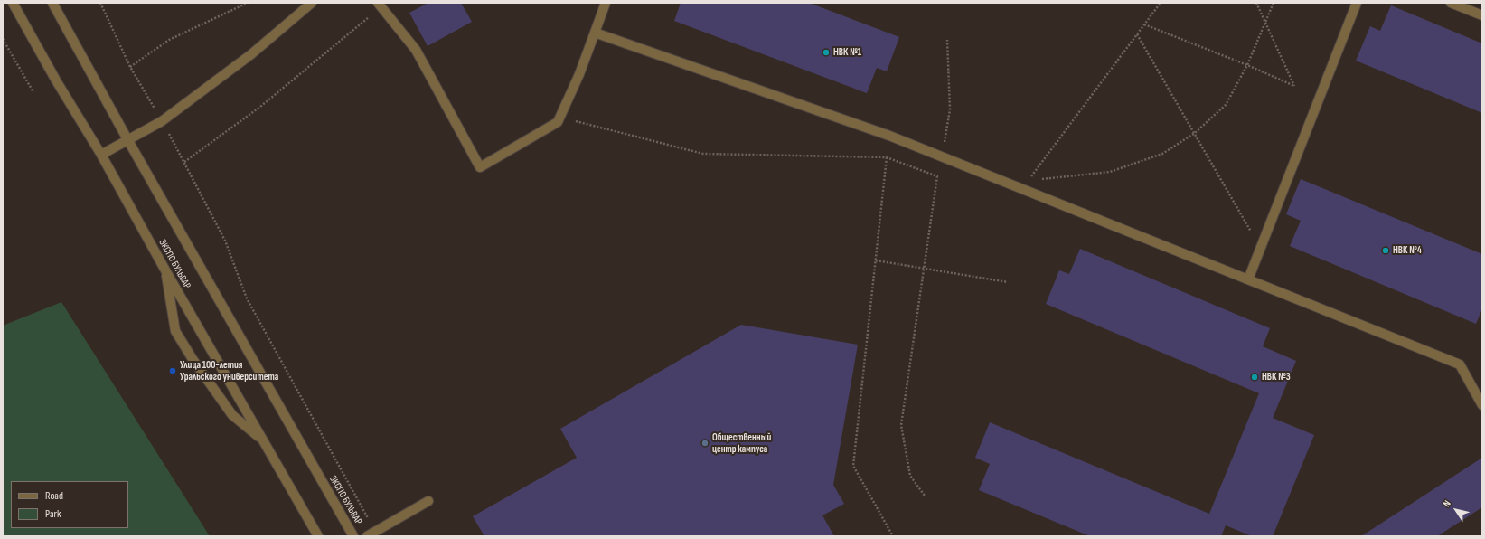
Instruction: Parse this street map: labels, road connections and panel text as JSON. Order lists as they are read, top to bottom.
{
  "streets": {
    "street": ["ЭКСПО БУЛЬВАР"]
  },
  "places": [
    "НВК №1",
    "НВК №4",
    "Улица 100-летия Уральского университета",
    "НВК №3",
    "Общественный центр кампуса"
  ],
  "legend": ["Road", "Park"],
  "north": "top left"
}
